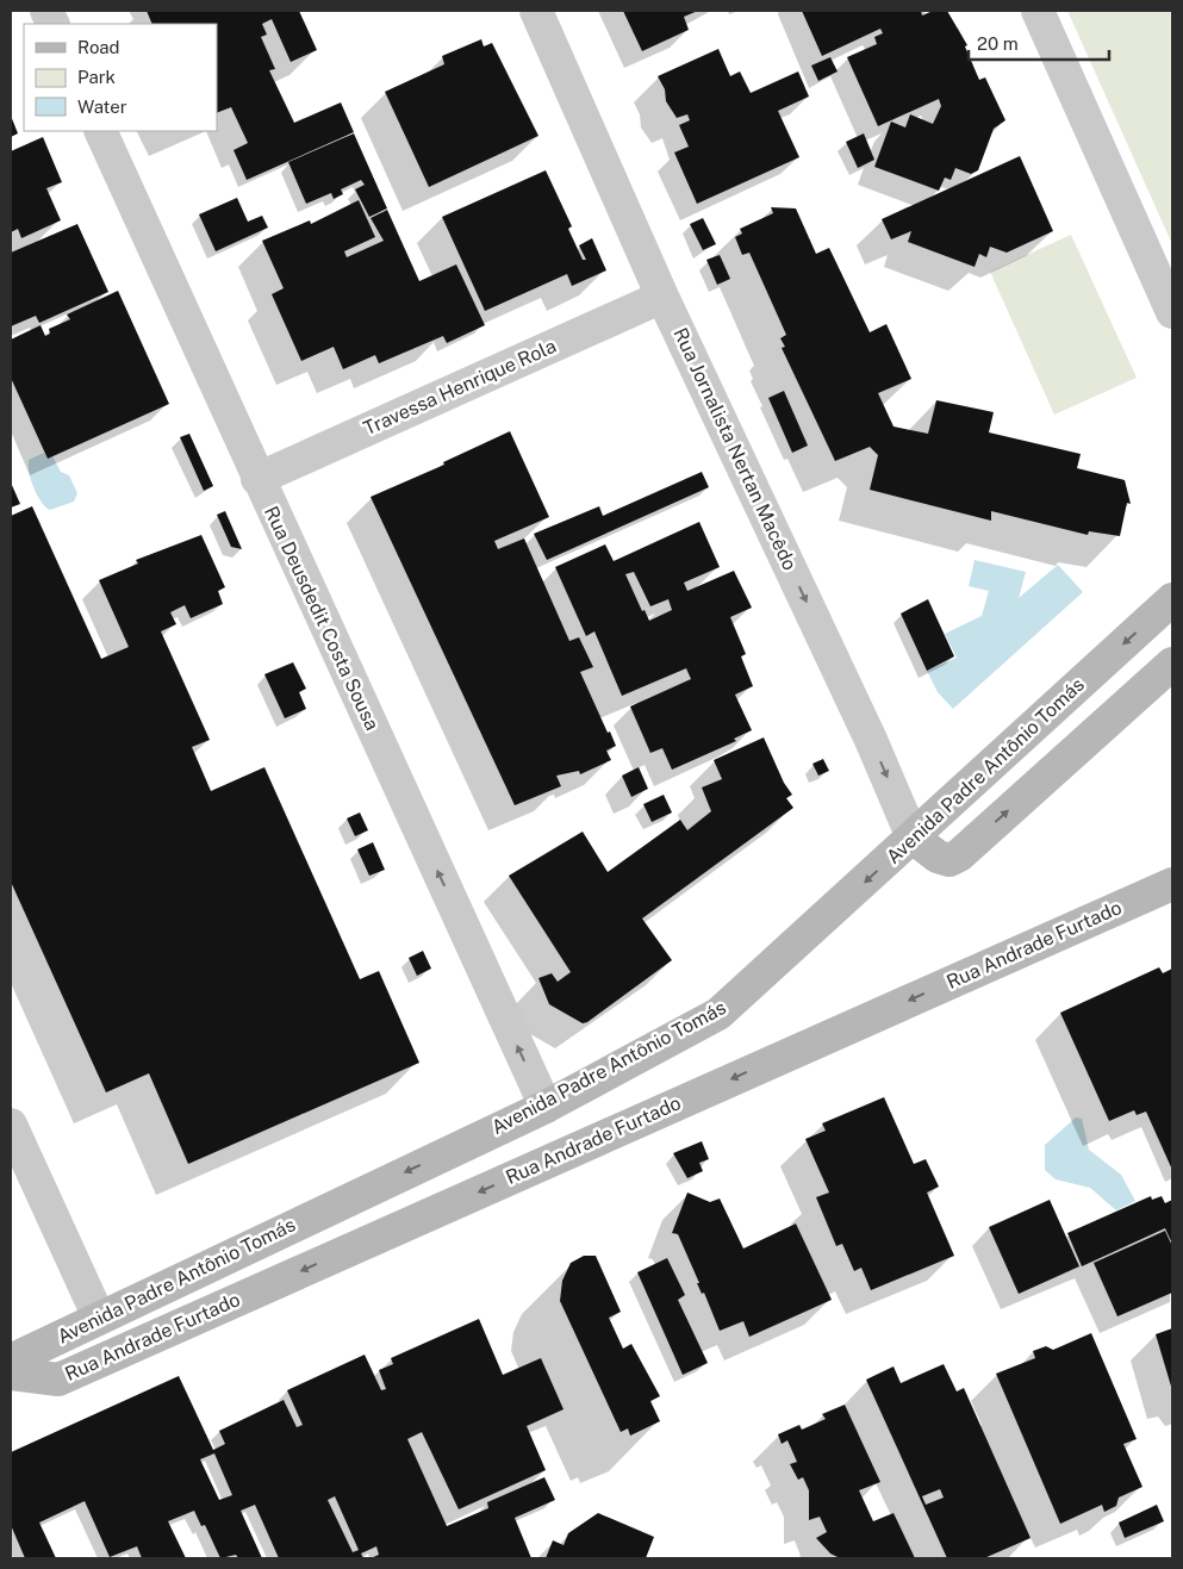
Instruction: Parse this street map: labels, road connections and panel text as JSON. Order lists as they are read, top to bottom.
{
  "streets": {
    "street": [
      "Travessa Henrique Rola",
      "Rua Jornalista Nertan Macêdo",
      "Rua Deusdedit Costa Sousa",
      "Avenida Padre Antônio Tomás",
      "Rua Andrade Furtado"
    ]
  },
  "crossings": [
    ["Travessa Henrique Rola", "Rua Jornalista Nertan Macêdo"],
    ["Travessa Henrique Rola", "Rua Deusdedit Costa Sousa"],
    ["Rua Jornalista Nertan Macêdo", "Avenida Padre Antônio Tomás"],
    ["Rua Deusdedit Costa Sousa", "Avenida Padre Antônio Tomás"]
  ],
  "one_way": ["Rua Deusdedit Costa Sousa", "Avenida Padre Antônio Tomás", "Rua Andrade Furtado"],
  "legend": ["Road", "Park", "Water"],
  "scale_bar": "20 m"
}
